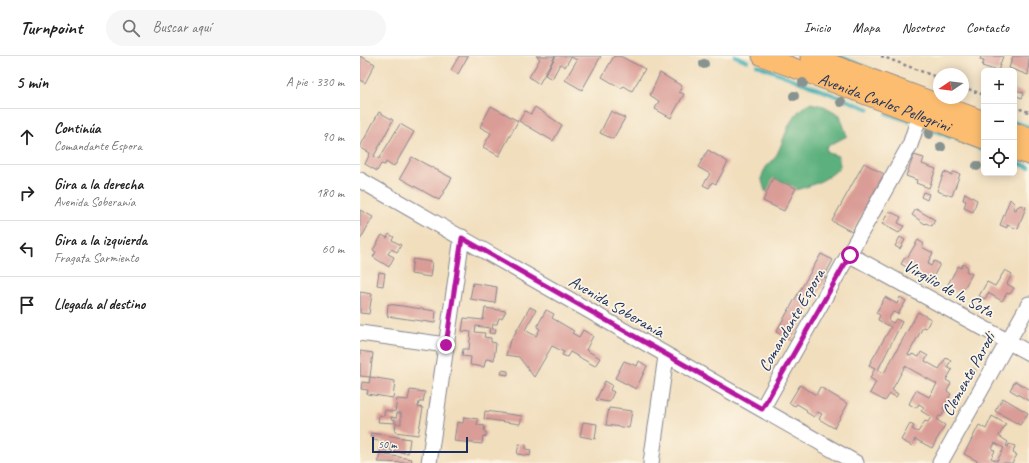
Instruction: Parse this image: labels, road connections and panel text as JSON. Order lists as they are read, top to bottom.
{
  "streets": {
    "main road": ["Avenida Carlos Pellegrini"],
    "street": [
      "Virgilio de la Sota",
      "Avenida Soberanía",
      "Comandante Espora",
      "Clemente Parodi"
    ]
  },
  "crossings": [
    ["Avenida Carlos Pellegrini", "Comandante Espora"],
    ["Virgilio de la Sota", "Comandante Espora"],
    ["Virgilio de la Sota", "Clemente Parodi"],
    ["Avenida Soberanía", "Comandante Espora"]
  ],
  "scale_bar": "50 m",
  "north": "left",
  "page": {
    "header": "Turnpoint",
    "search": "Buscar aquí",
    "nav": [
      "Inicio",
      "Mapa",
      "Nosotros",
      "Contacto"
    ],
    "heading": ["5 min", "A pie · 330 m"],
    "map_buttons": ["+", "−"],
    "list": [
      ["Continúa", "Comandante Espora", "90 m"],
      ["Gira a la derecha", "Avenida Soberanía", "180 m"],
      ["Gira a la izquierda", "Fragata Sarmiento", "60 m"],
      "Llegada al destino"
    ],
    "scale": "50 m"
  }
}
